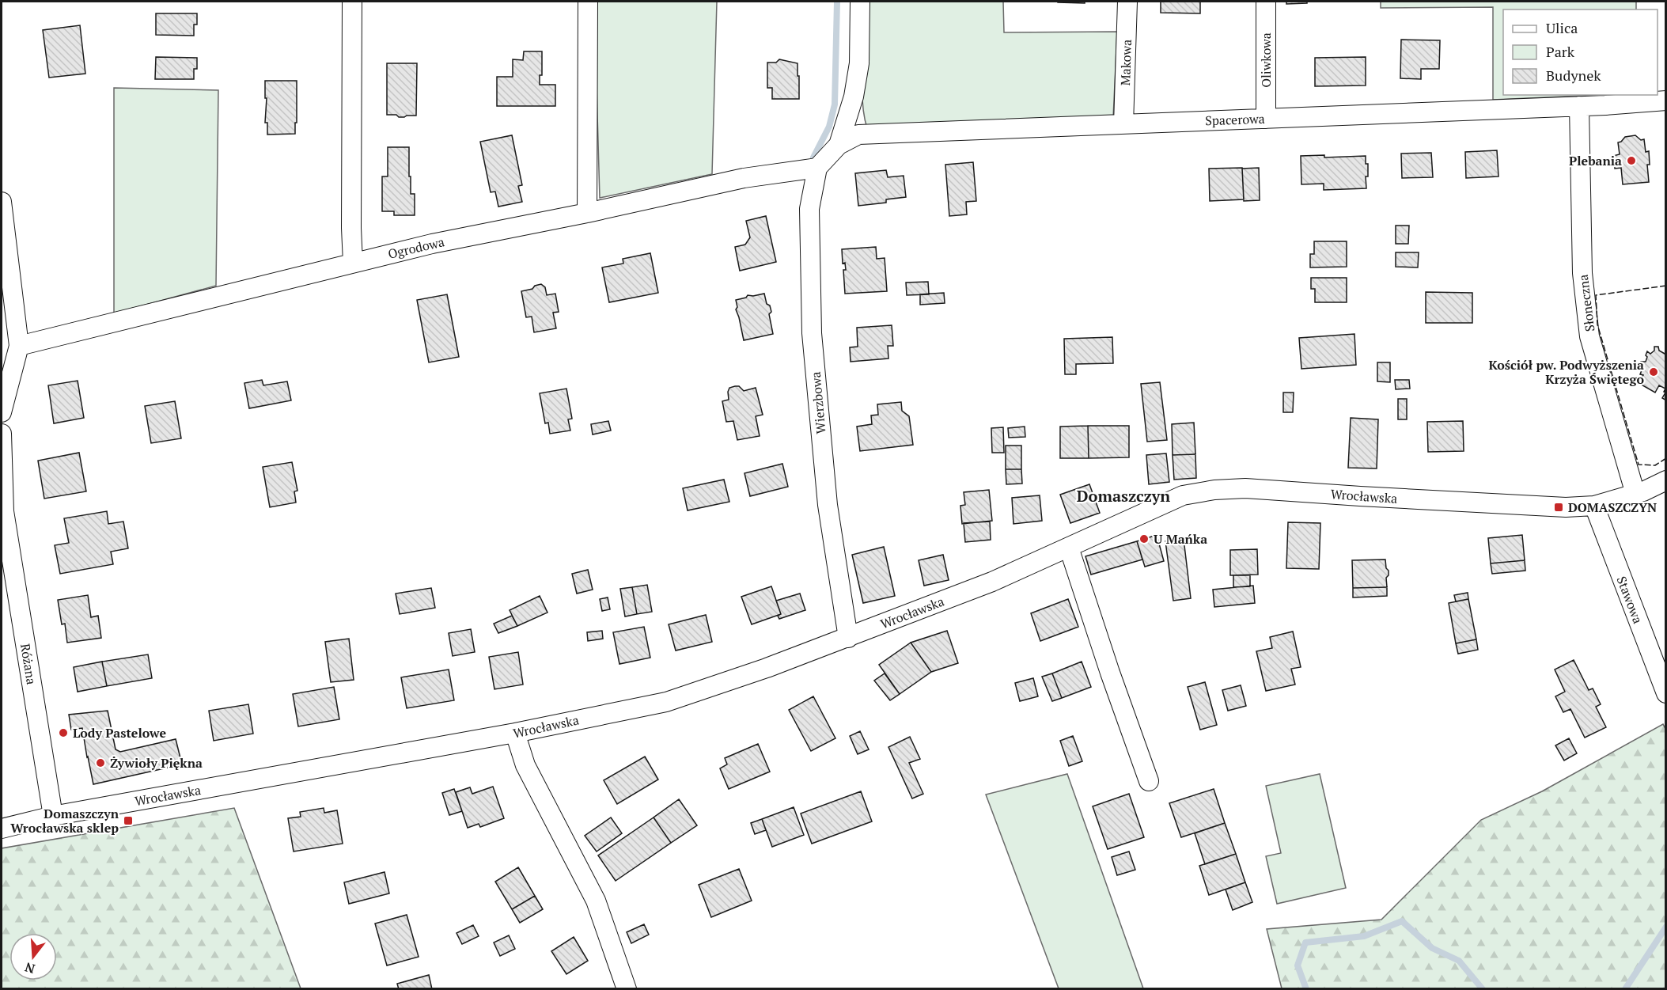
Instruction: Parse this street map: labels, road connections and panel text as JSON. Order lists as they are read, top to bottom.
{
  "streets": {
    "street": [
      "Oliwkowa",
      "Makowa",
      "Spacerowa",
      "Ogrodowa",
      "Słoneczna",
      "Wierzbowa",
      "Wrocławska",
      "Stawowa",
      "Różana"
    ]
  },
  "crossings": [
    ["Oliwkowa", "Spacerowa"],
    ["Makowa", "Spacerowa"],
    ["Spacerowa", "Ogrodowa"],
    ["Spacerowa", "Słoneczna"],
    ["Spacerowa", "Wierzbowa"],
    ["Ogrodowa", "Wierzbowa"],
    ["Słoneczna", "Wrocławska"],
    ["Wierzbowa", "Wrocławska"],
    ["Wrocławska", "Stawowa"],
    ["Wrocławska", "Różana"]
  ],
  "districts": ["Domaszczyn"],
  "places": {
    "other": [
      "Plebania",
      "Kościół pw. Podwyższenia Krzyża Świętego",
      "U Mańka",
      "Lody Pastelowe",
      "Żywioły Piękna"
    ],
    "transit": ["DOMASZCZYN", "Domaszczyn Wrocławska sklep"]
  },
  "legend": ["Ulica", "Park", "Budynek"],
  "north": "bottom"
}
